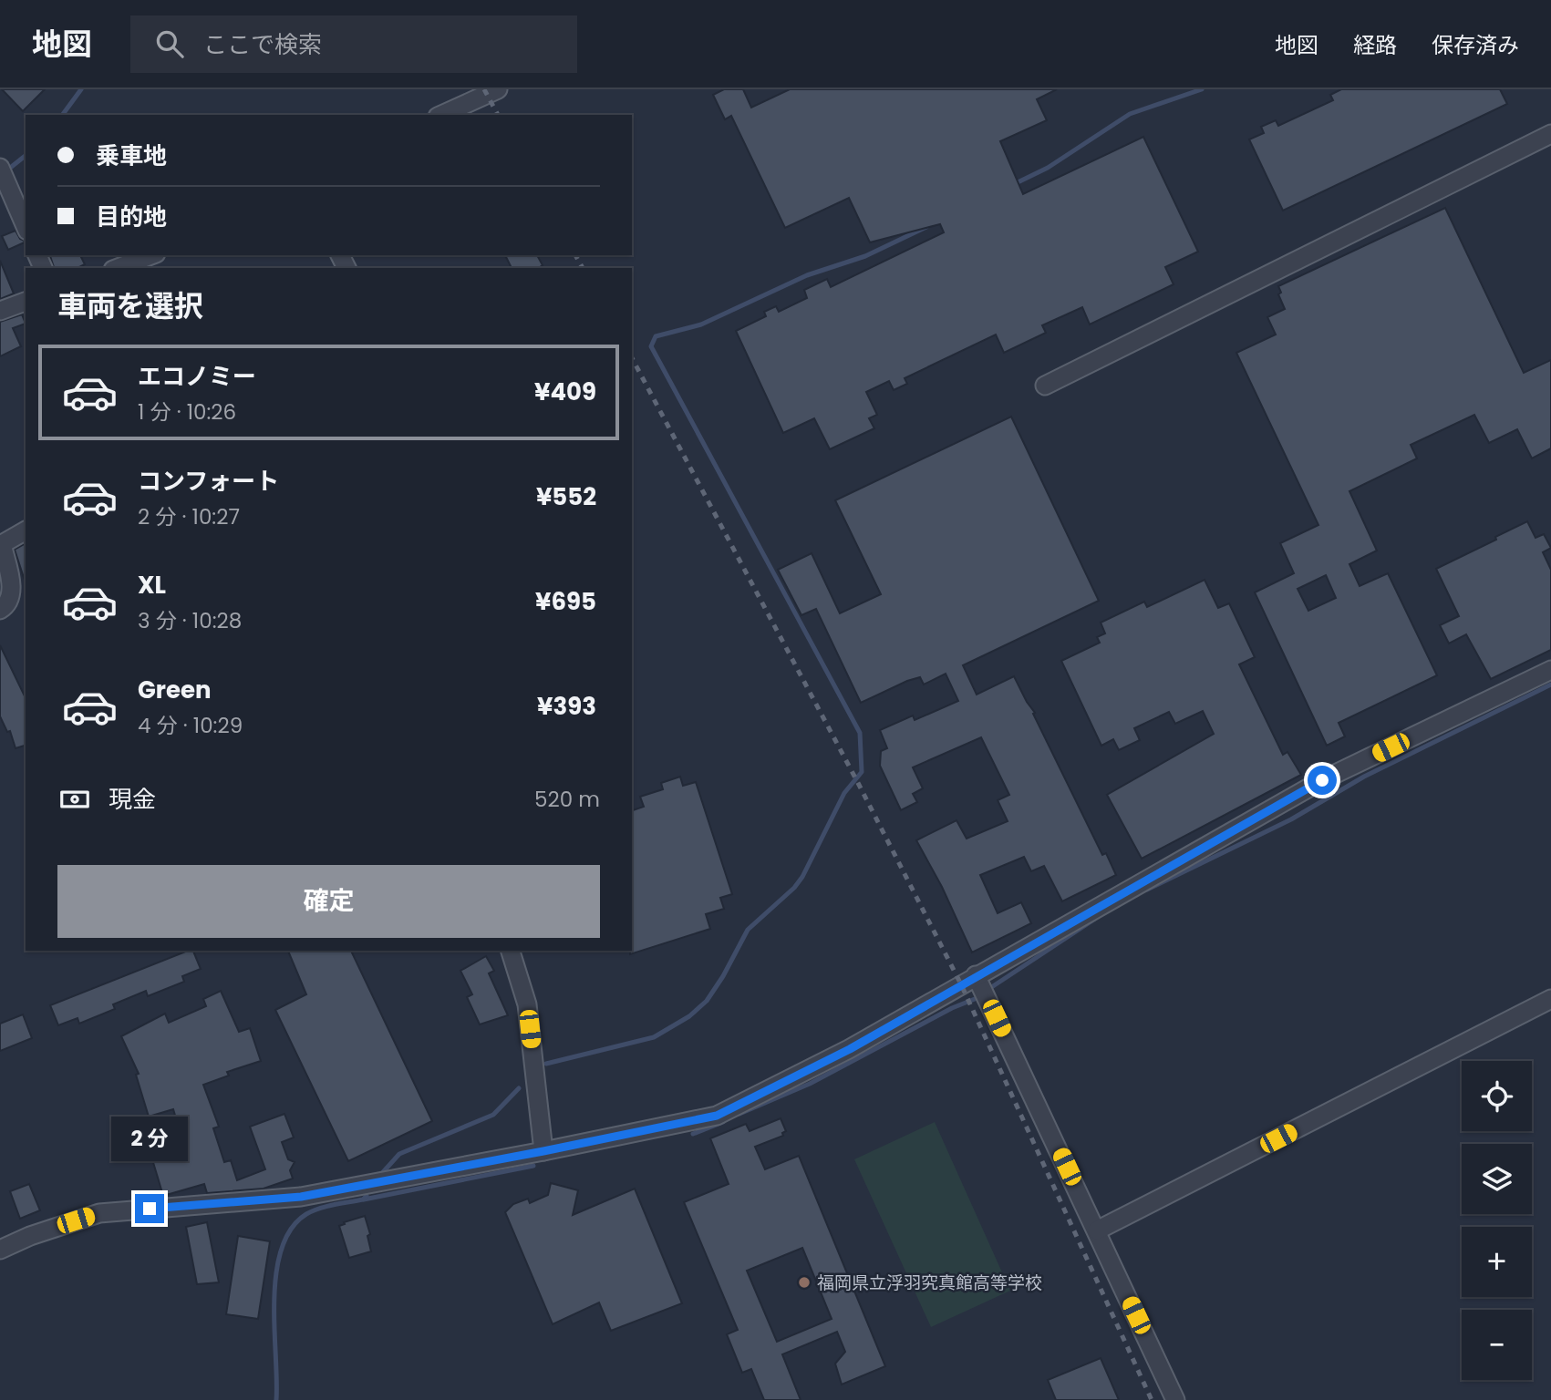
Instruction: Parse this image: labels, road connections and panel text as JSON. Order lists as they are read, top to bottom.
{
  "places": ["福岡県立浮羽究真館高等学校"],
  "page": {
    "header": "地図",
    "search": "ここで検索",
    "nav": ["地図", "経路", "保存済み"],
    "banner": ["乗車地", "目的地"],
    "heading": "車両を選択",
    "list": [
      {
        "name": "エコノミー",
        "note": "1 分 · 10:26",
        "value": "¥409"
      },
      {
        "name": "コンフォート",
        "note": "2 分 · 10:27",
        "value": "¥552"
      },
      {
        "name": "XL",
        "note": "3 分 · 10:28",
        "value": "¥695"
      },
      {
        "name": "Green",
        "note": "4 分 · 10:29",
        "value": "¥393"
      }
    ],
    "pay": ["現金", "520 m"],
    "buttons": "確定",
    "map_buttons": ["+", "−"],
    "bubble": "2 分"
  }
}
